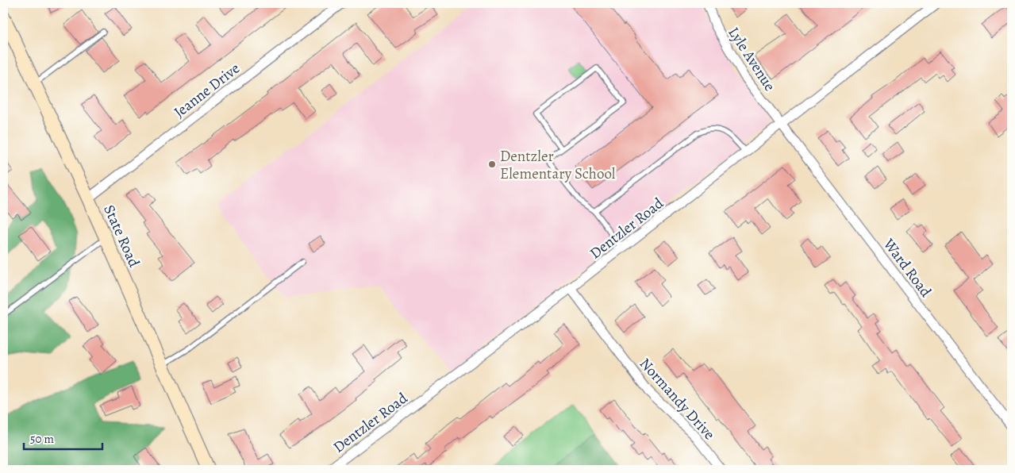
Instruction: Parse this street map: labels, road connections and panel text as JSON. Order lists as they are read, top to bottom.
{
  "streets": {
    "main road": ["State Road"],
    "street": [
      "Lyle Avenue",
      "Jeanne Drive",
      "Dentzler Road",
      "Ward Road",
      "Normandy Drive"
    ]
  },
  "crossings": [
    ["Lyle Avenue", "Dentzler Road"],
    ["Lyle Avenue", "Ward Road"],
    ["Jeanne Drive", "State Road"],
    ["Dentzler Road", "Ward Road"],
    ["Dentzler Road", "Normandy Drive"]
  ],
  "places": ["Dentzler Elementary School"],
  "scale_bar": "50 m"
}
